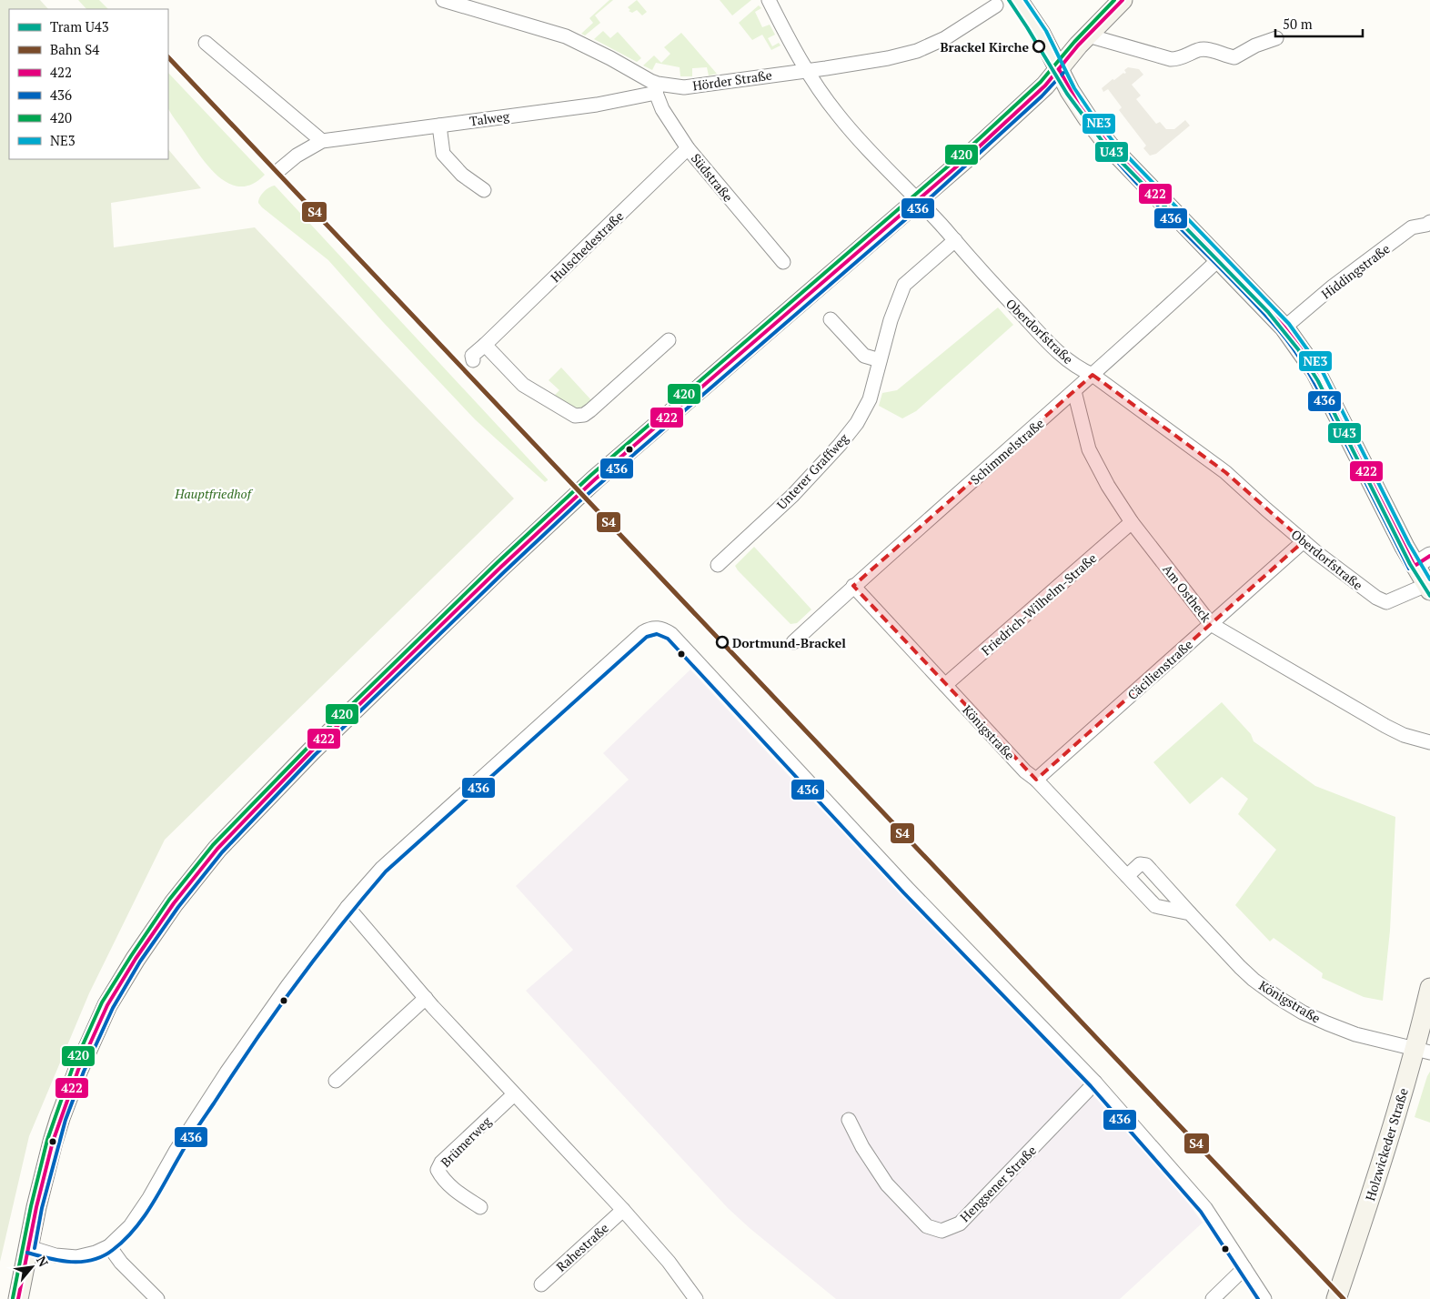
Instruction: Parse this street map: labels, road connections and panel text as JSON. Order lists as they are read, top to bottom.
{
  "streets": {
    "main road": ["Holzwickeder Straße"],
    "street": [
      "Hörder Straße",
      "Talweg",
      "Südstraße",
      "Hulschedestraße",
      "Hiddingstraße",
      "Oberdorfstraße",
      "Schimmelstraße",
      "Unterer Graffweg",
      "Am Ostheck",
      "Friedrich-Wilhelm-Straße",
      "Cäcilienstraße",
      "Königstraße",
      "Brümerweg",
      "Hengsener Straße",
      "Rahestraße"
    ]
  },
  "crossings": [
    ["Hörder Straße", "Talweg"],
    ["Hörder Straße", "Südstraße"],
    ["Hörder Straße", "Oberdorfstraße"],
    ["Talweg", "Südstraße"],
    ["Südstraße", "Hulschedestraße"],
    ["Oberdorfstraße", "Schimmelstraße"],
    ["Oberdorfstraße", "Unterer Graffweg"],
    ["Oberdorfstraße", "Cäcilienstraße"],
    ["Schimmelstraße", "Am Ostheck"],
    ["Schimmelstraße", "Königstraße"],
    ["Am Ostheck", "Friedrich-Wilhelm-Straße"],
    ["Am Ostheck", "Cäcilienstraße"],
    ["Friedrich-Wilhelm-Straße", "Königstraße"],
    ["Cäcilienstraße", "Königstraße"],
    ["Königstraße", "Holzwickeder Straße"]
  ],
  "parks": ["Hauptfriedhof"],
  "places": ["Brackel Kirche", "Dortmund-Brackel"],
  "lines": [
    "tram line U43",
    "transit line 422",
    "transit line 420",
    "transit line NE3",
    "rail line S4",
    "transit line 436"
  ],
  "legend": [
    "Tram U43",
    "Bahn S4",
    "422",
    "436",
    "420",
    "NE3"
  ],
  "scale_bar": "50 m",
  "north": "top right"
}
